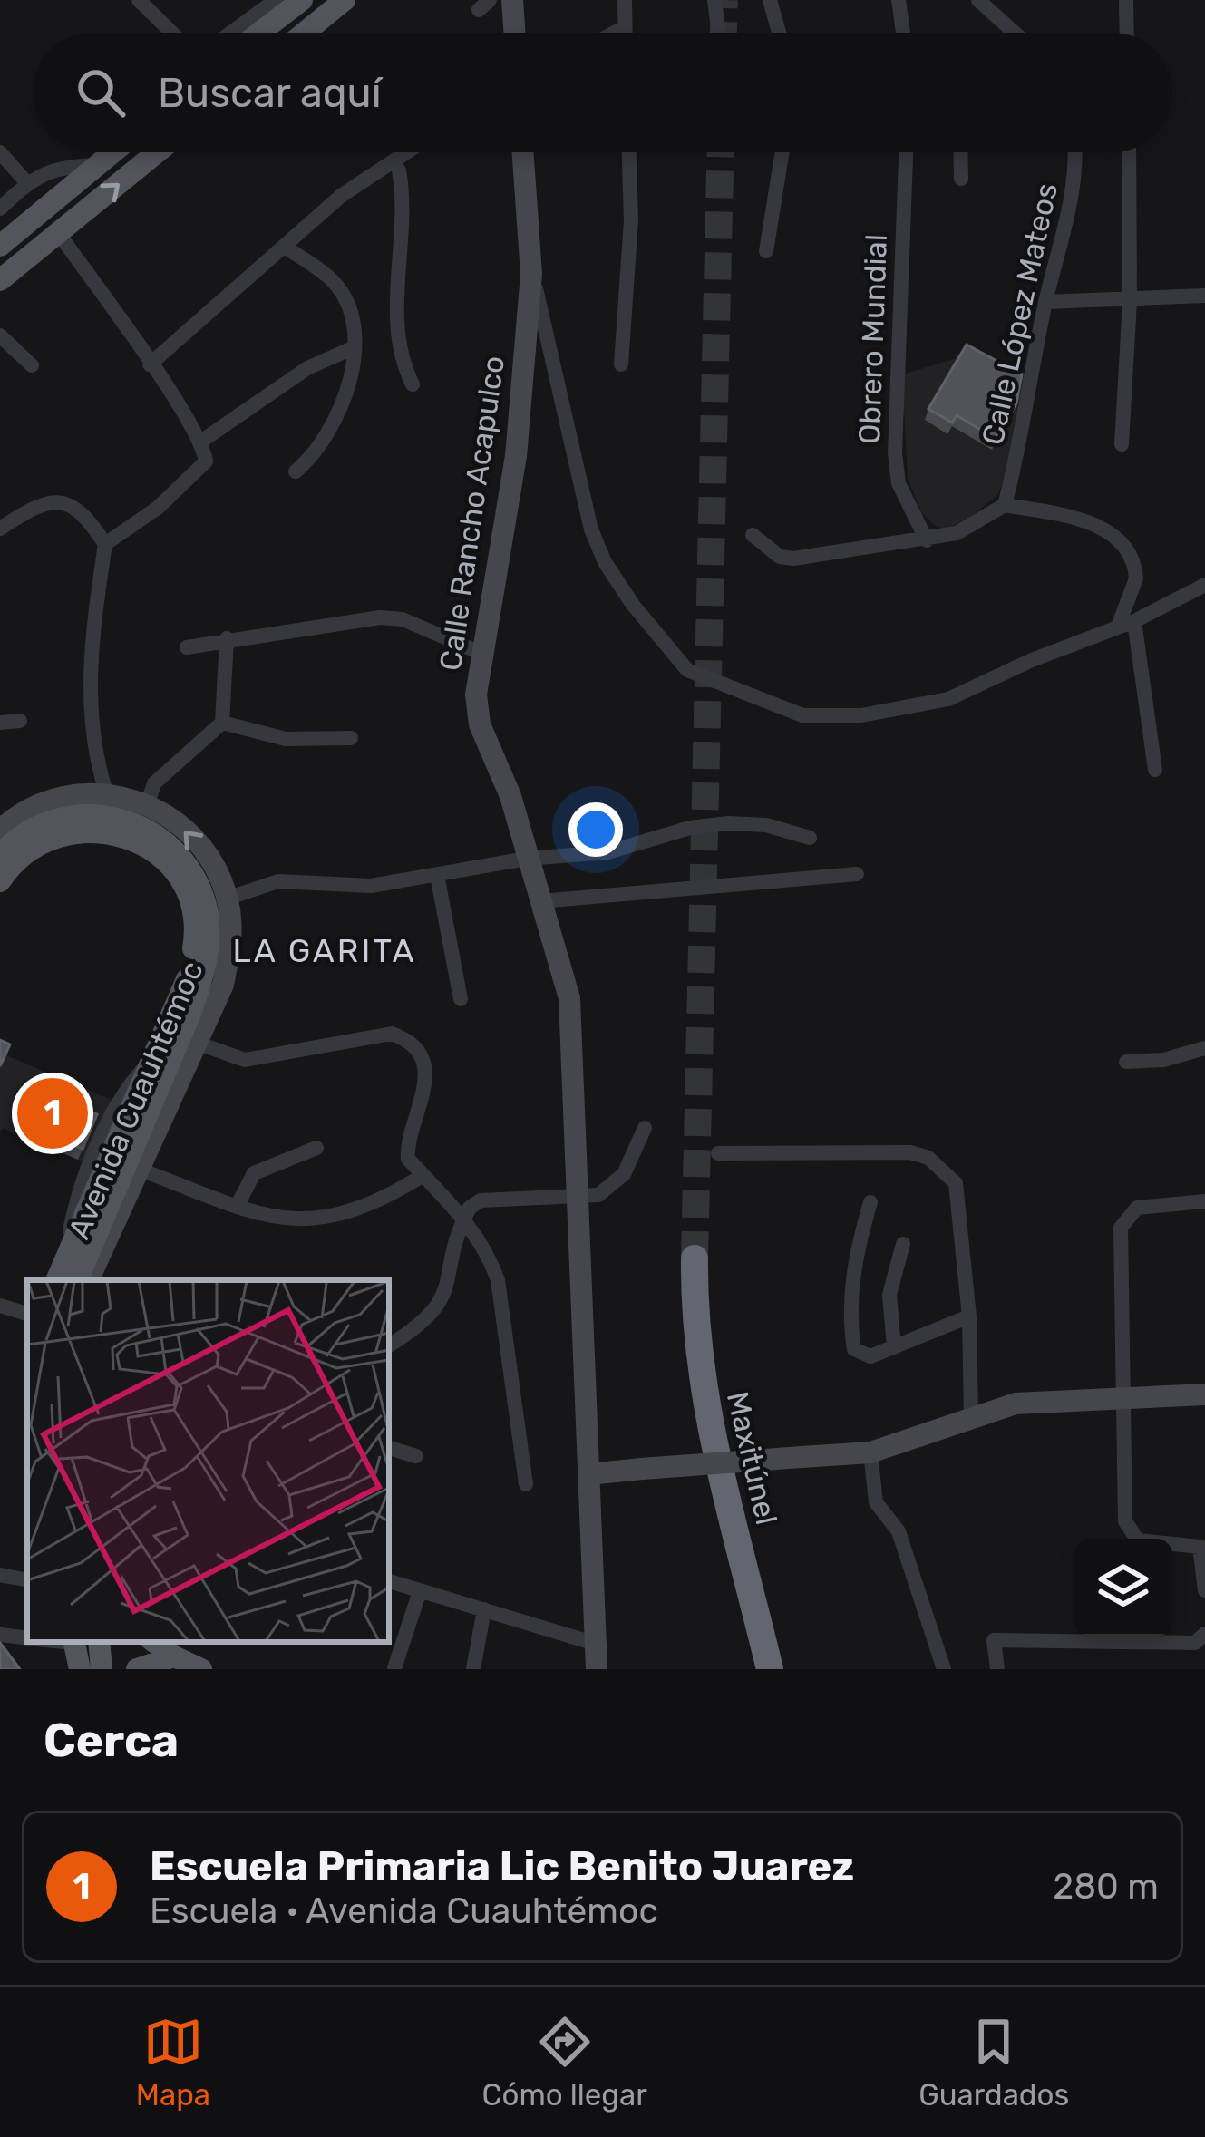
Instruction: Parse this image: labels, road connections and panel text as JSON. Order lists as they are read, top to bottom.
{
  "streets": {
    "highway": ["Maxitúnel"],
    "main road": ["Calle Rancho Acapulco", "Avenida Cuauhtémoc"],
    "street": ["Calle López Mateos", "Obrero Mundial"]
  },
  "districts": ["LA GARITA"],
  "page": {
    "search": "Buscar aquí",
    "pins": "1",
    "heading": "Cerca",
    "list": [
      {
        "mark": "1",
        "name": "Escuela Primaria Lic Benito Juarez",
        "note": "Escuela · Avenida Cuauhtémoc",
        "value": "280 m"
      }
    ],
    "nav": ["Mapa", "Cómo llegar", "Guardados"]
  }
}
